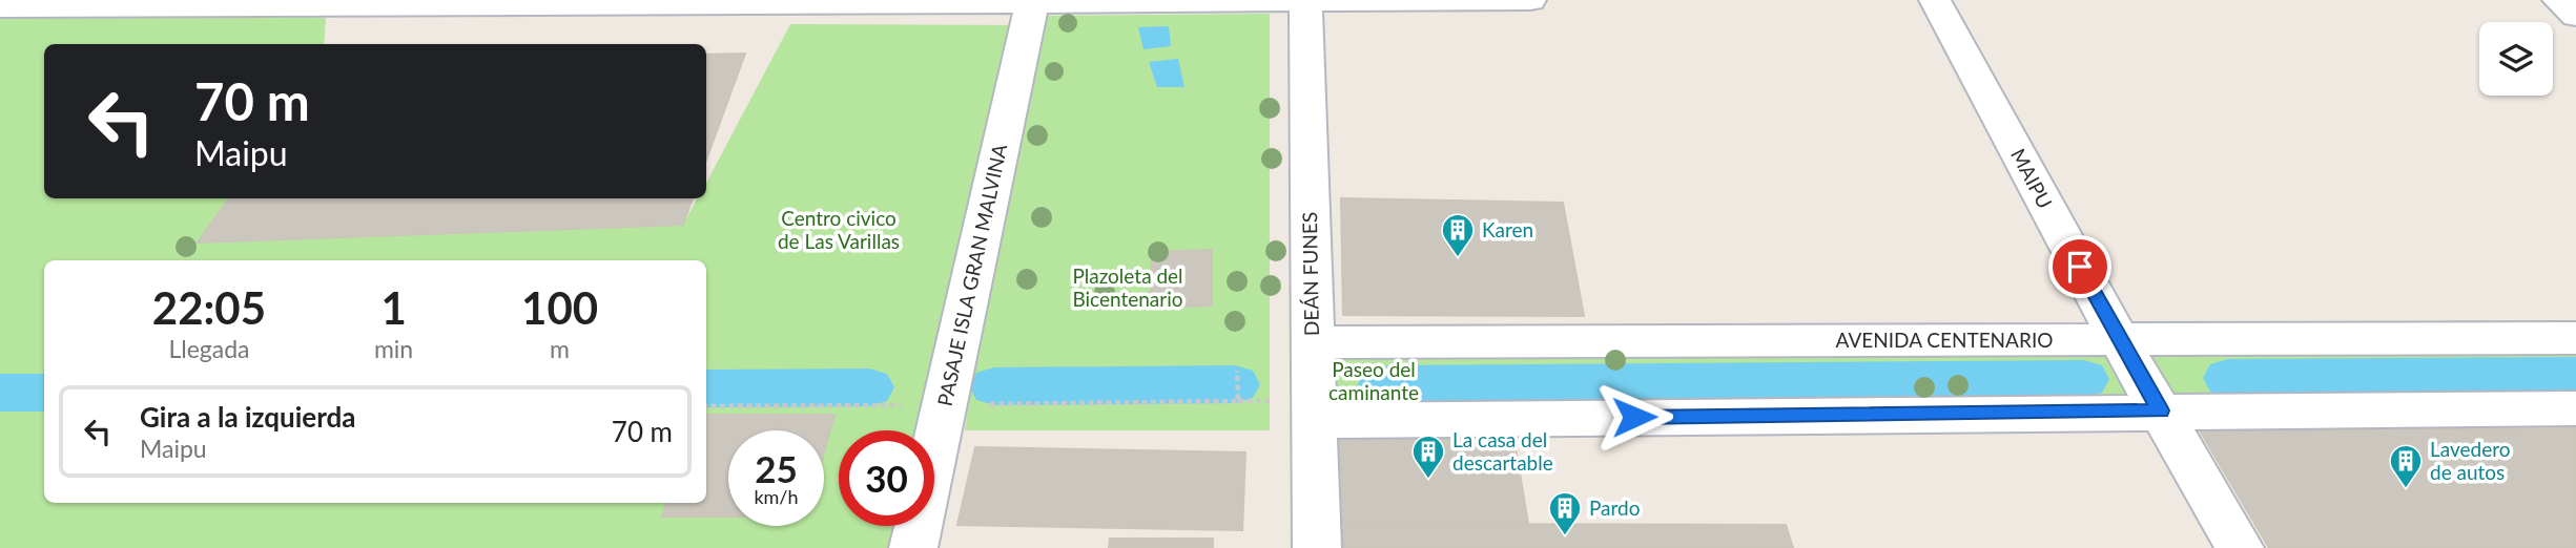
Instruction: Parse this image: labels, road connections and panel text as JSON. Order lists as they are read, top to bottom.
{
  "streets": {
    "street": [
      "MAIPU",
      "DEÁN FUNES",
      "PASAJE ISLA GRAN MALVINA",
      "AVENIDA CENTENARIO"
    ]
  },
  "crossings": [
    ["MAIPU", "AVENIDA CENTENARIO"],
    ["DEÁN FUNES", "AVENIDA CENTENARIO"]
  ],
  "parks": ["Centro civico de Las Varillas", "Plazoleta del Bicentenario", "Paseo del caminante"],
  "places": {
    "building": [
      "Karen",
      "La casa del descartable",
      "Lavedero de autos",
      "Pardo"
    ]
  },
  "page": {
    "turn": ["70 m", "Maipu"],
    "eta": [
      "22:05",
      "Llegada",
      "1",
      "min",
      "100",
      "m"
    ],
    "list": [
      {
        "name": "Gira a la izquierda",
        "note": "Maipu",
        "value": "70 m"
      }
    ],
    "speed": "25 km/h",
    "limit": "30"
  }
}
